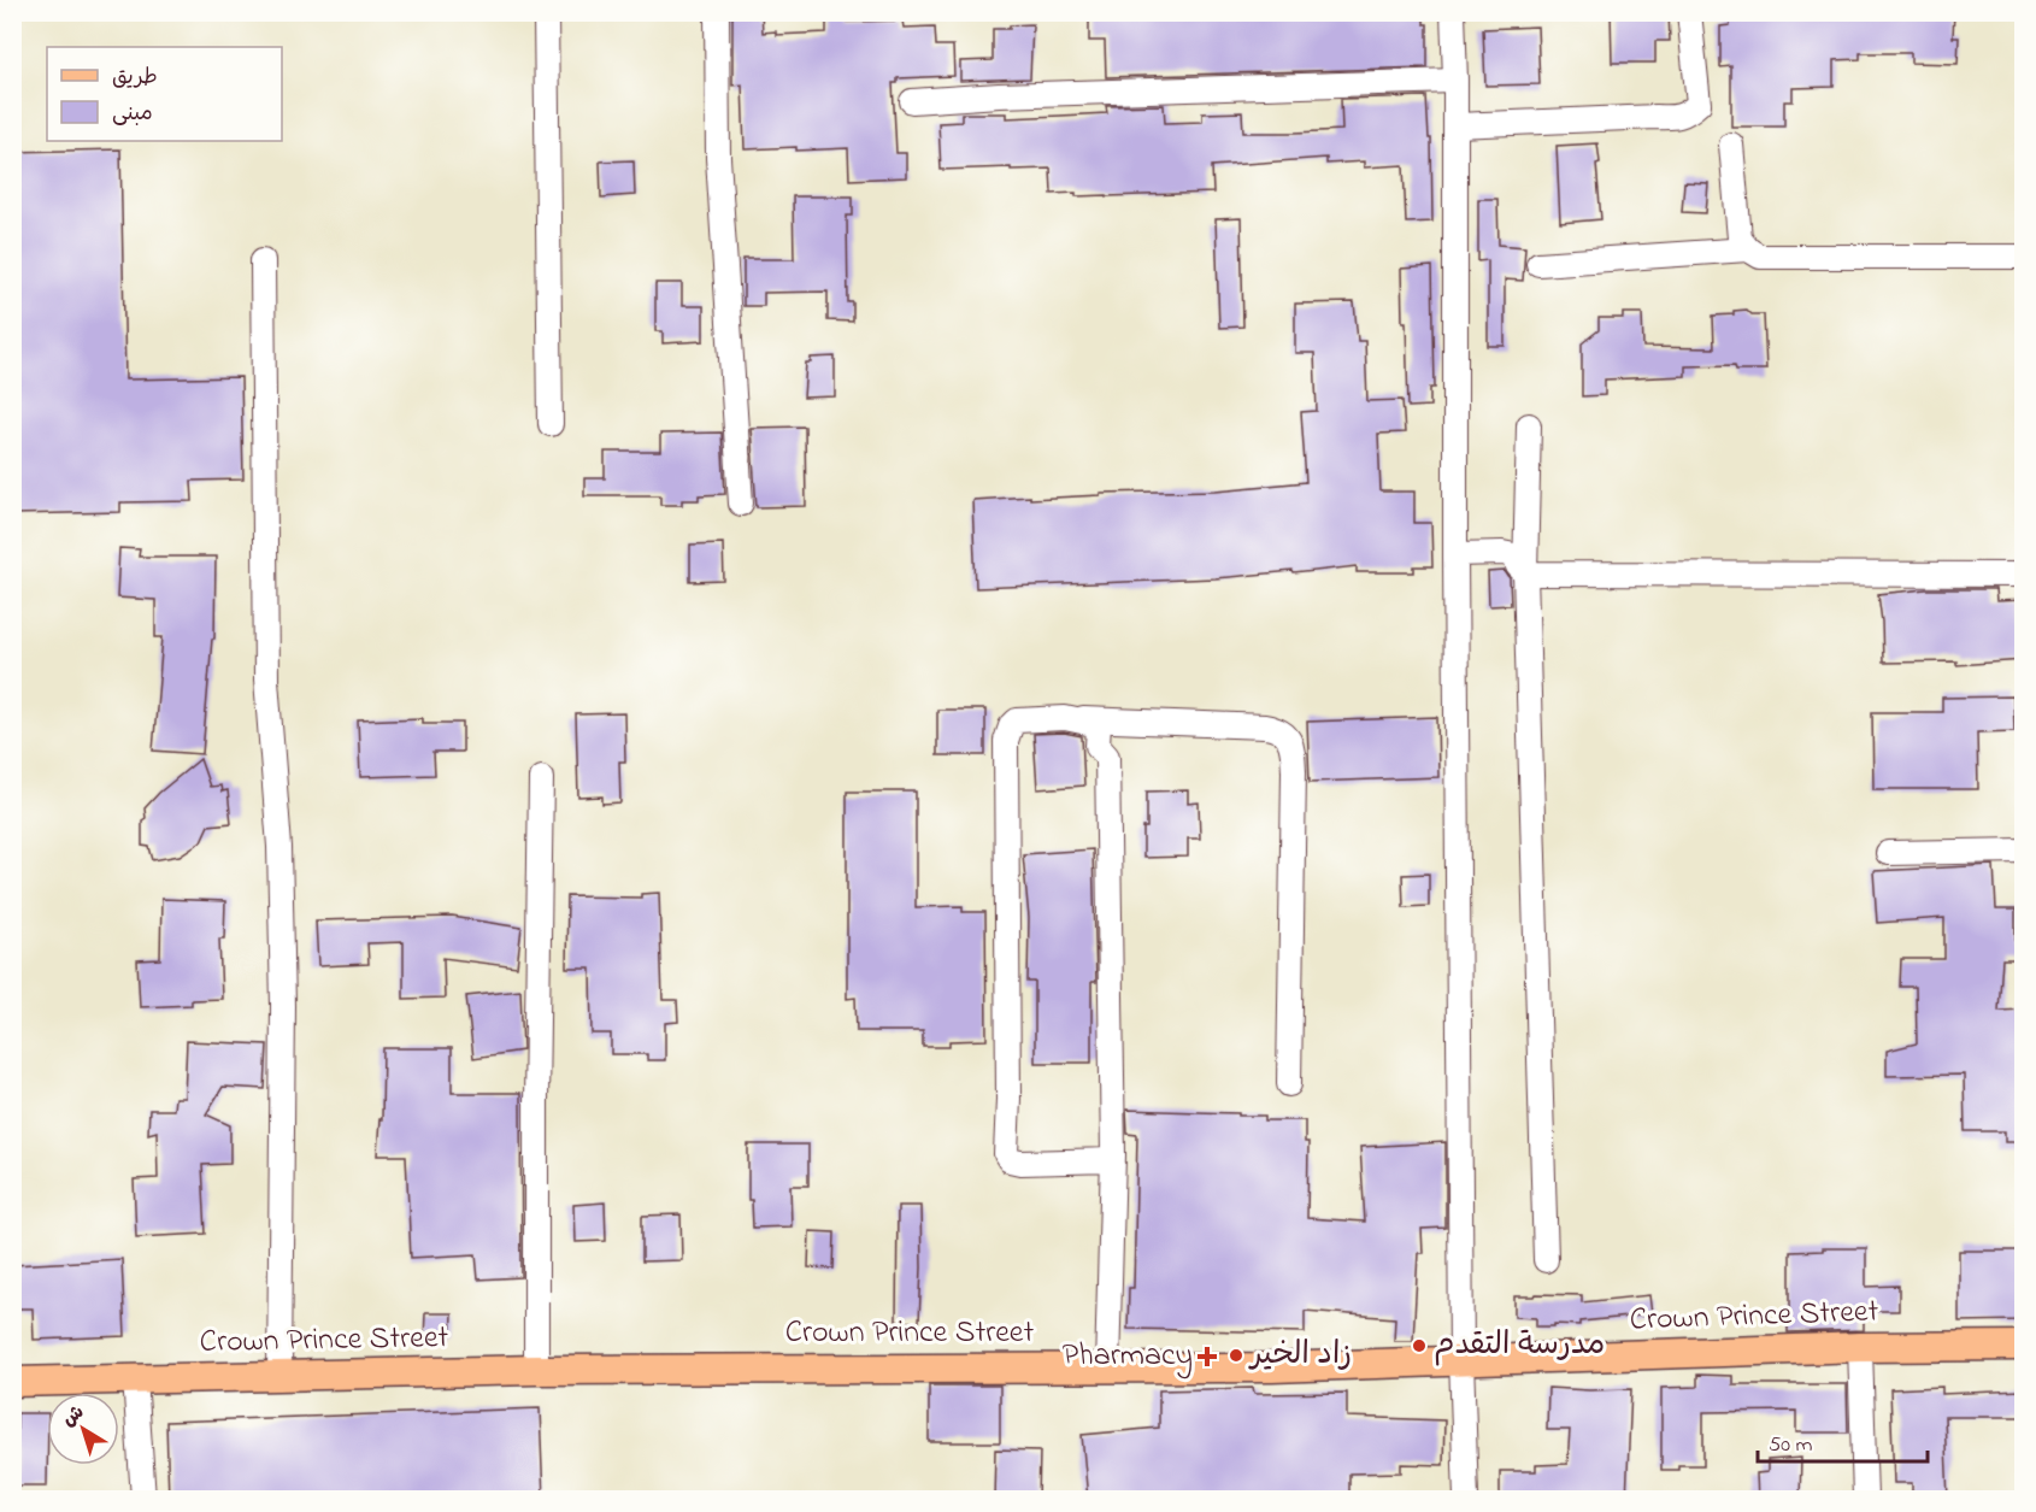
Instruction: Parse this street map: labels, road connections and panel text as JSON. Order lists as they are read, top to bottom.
{
  "streets": {
    "main road": ["Crown Prince Street"]
  },
  "places": {
    "other": ["مدرسة التقدم", "زاد الخير"],
    "health": ["Pharmacy"]
  },
  "legend": ["طريق", "مبنى"],
  "scale_bar": "50 m",
  "north": "top left"
}
